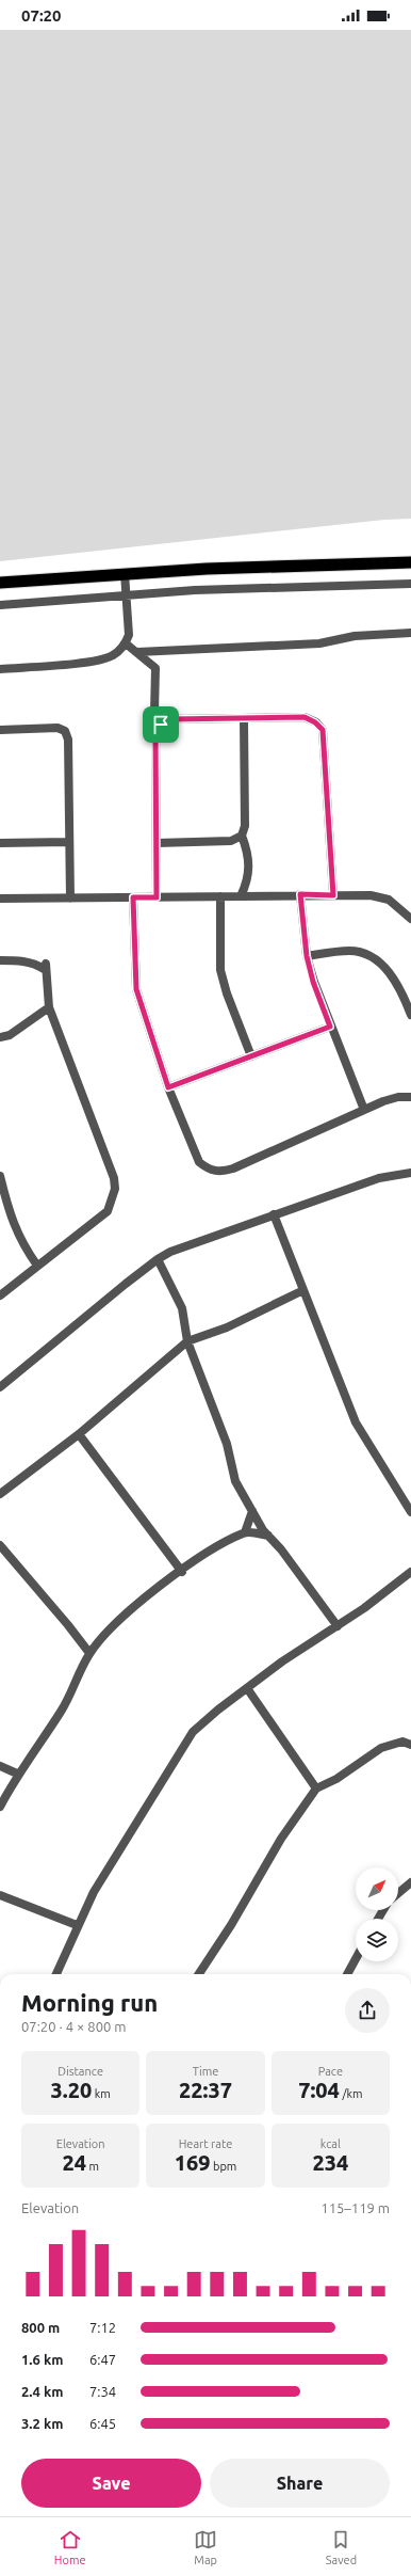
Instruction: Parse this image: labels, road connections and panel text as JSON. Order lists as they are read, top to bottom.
{
  "north": "top right",
  "page": {
    "status": "07:20",
    "heading": ["Morning run", "07:20 · 4 × 800 m"],
    "stats": [
      ["Distance", "3.20 km"],
      ["Time", "22:37"],
      ["Pace", "7:04 /km"],
      ["Elevation", "24 m"],
      ["Heart rate", "169 bpm"],
      ["kcal", "234"]
    ],
    "chart": ["Elevation", "115–119 m"],
    "list": [
      {
        "name": "800 m",
        "note": "7:12"
      },
      {
        "name": "1.6 km",
        "note": "6:47"
      },
      {
        "name": "2.4 km",
        "note": "7:34"
      },
      {
        "name": "3.2 km",
        "note": "6:45"
      }
    ],
    "buttons": ["Save", "Share"],
    "tabs": ["Home", "Map", "Saved"]
  }
}
